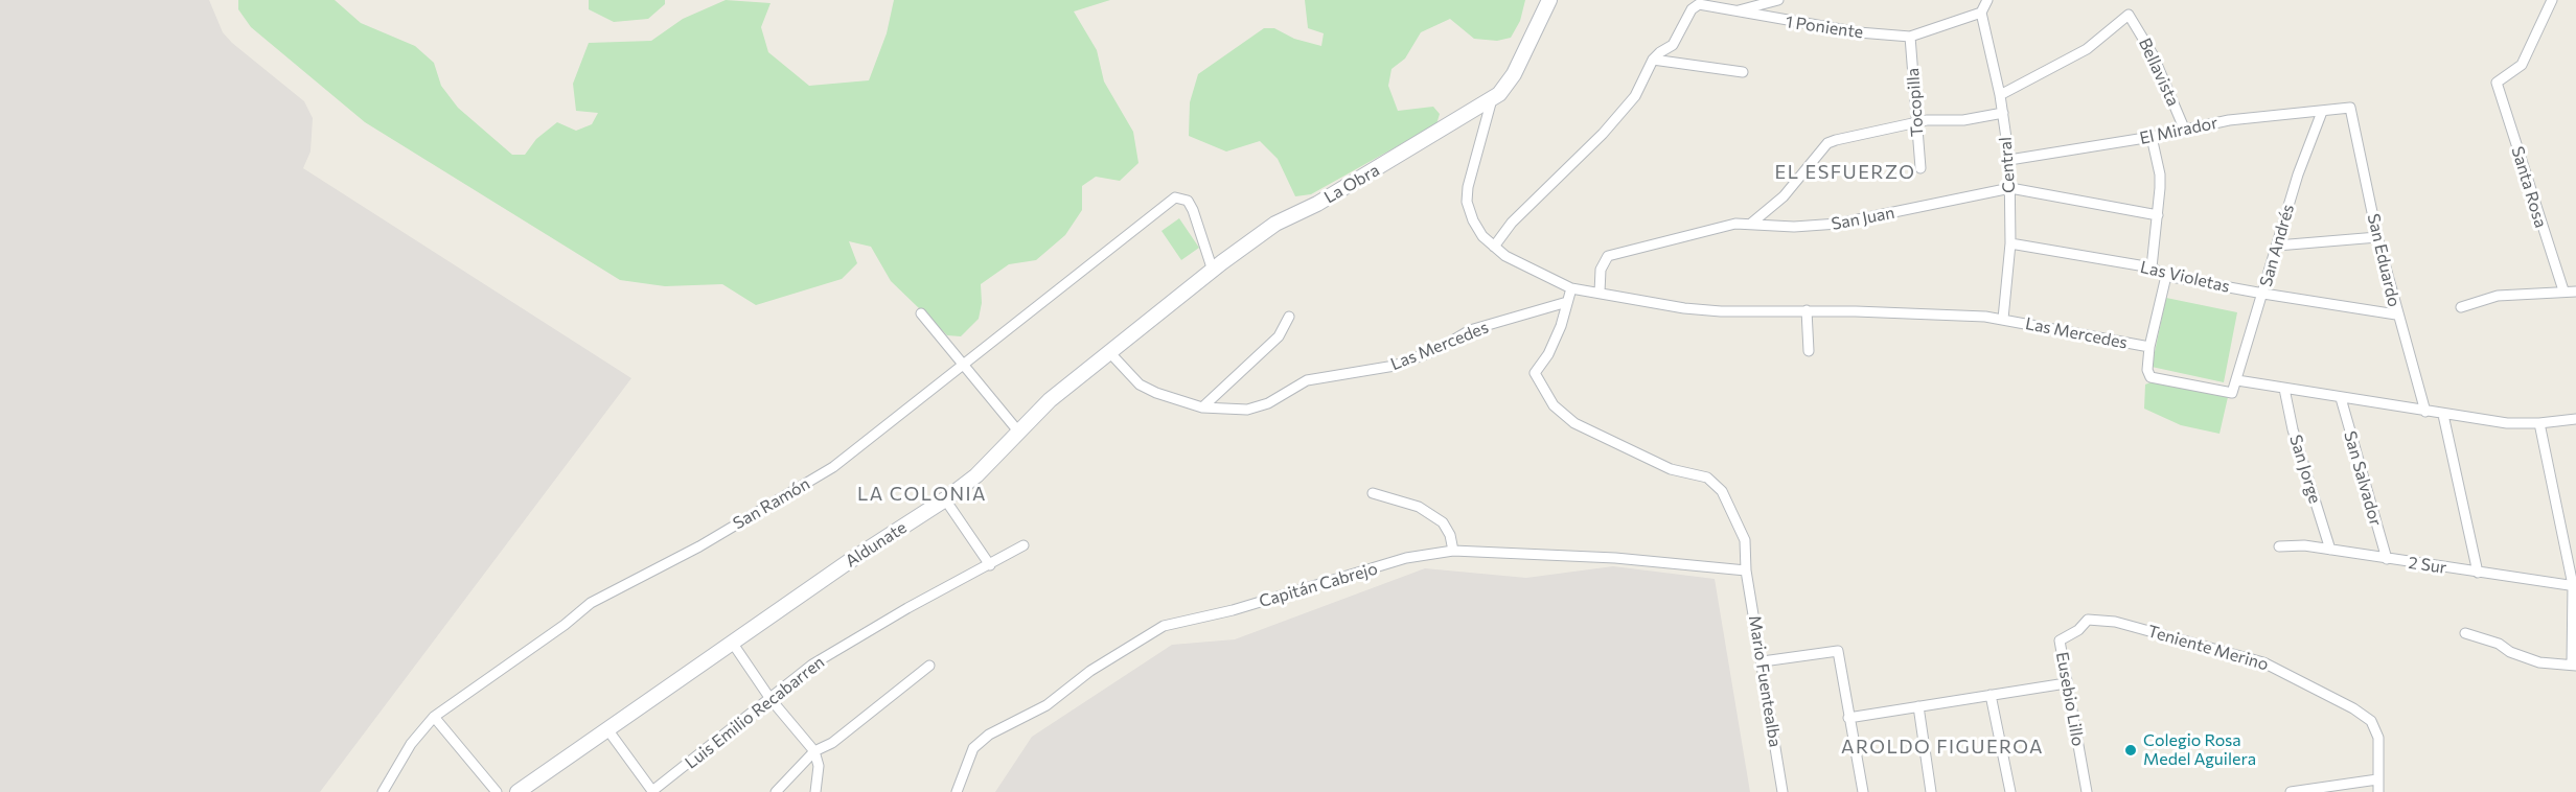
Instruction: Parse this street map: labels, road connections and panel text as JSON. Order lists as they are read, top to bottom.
{
  "streets": {
    "street": [
      "1 Poniente",
      "Bellavista",
      "Tocopilla",
      "El Mirador",
      "Central",
      "La Obra",
      "Santa Rosa",
      "San Juan",
      "San Andrés",
      "San Eduardo",
      "Las Violetas",
      "Las Mercedes",
      "San Jorge",
      "San Salvador",
      "San Ramón",
      "Aldunate",
      "2 Sur",
      "Capitán Cabrejo",
      "Teniente Merino",
      "Mario Fuentealba",
      "Eusebio Lillo",
      "Luis Emilio Recabarren"
    ]
  },
  "crossings": [
    ["1 Poniente", "Tocopilla"],
    ["1 Poniente", "Central"],
    ["1 Poniente", "Las Mercedes"],
    ["Bellavista", "El Mirador"],
    ["Bellavista", "Central"],
    ["El Mirador", "Central"],
    ["El Mirador", "San Andrés"],
    ["El Mirador", "San Eduardo"],
    ["Central", "San Juan"],
    ["Central", "Las Violetas"],
    ["Central", "Las Mercedes"],
    ["La Obra", "Las Mercedes"],
    ["La Obra", "San Ramón"],
    ["La Obra", "Aldunate"],
    ["San Juan", "Las Mercedes"],
    ["San Andrés", "Las Violetas"],
    ["San Andrés", "Las Mercedes"],
    ["San Eduardo", "Las Violetas"],
    ["Las Mercedes", "Aldunate"],
    ["Las Mercedes", "Mario Fuentealba"],
    ["San Jorge", "2 Sur"],
    ["San Salvador", "2 Sur"],
    ["San Ramón", "Aldunate"],
    ["Capitán Cabrejo", "Mario Fuentealba"],
    ["Teniente Merino", "Eusebio Lillo"]
  ],
  "districts": ["EL ESFUERZO", "LA COLONIA", "AROLDO FIGUEROA"],
  "places": ["Colegio Rosa Medel Aguilera"]
}
